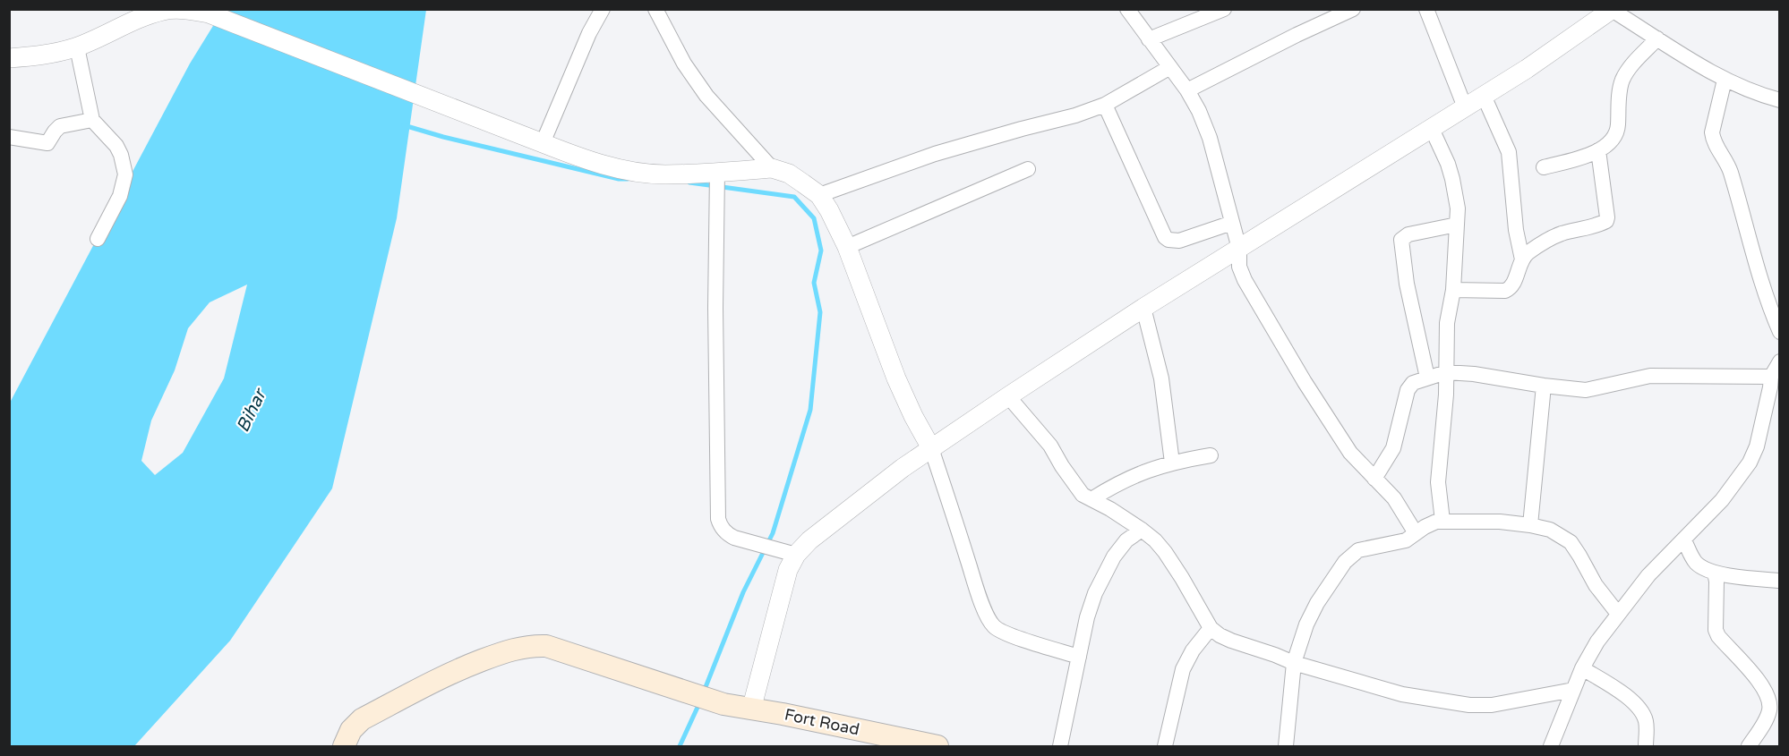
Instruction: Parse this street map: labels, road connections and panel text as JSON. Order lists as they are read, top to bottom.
{
  "streets": {
    "main road": ["Fort Road"]
  },
  "water": ["Bihar"]
}
